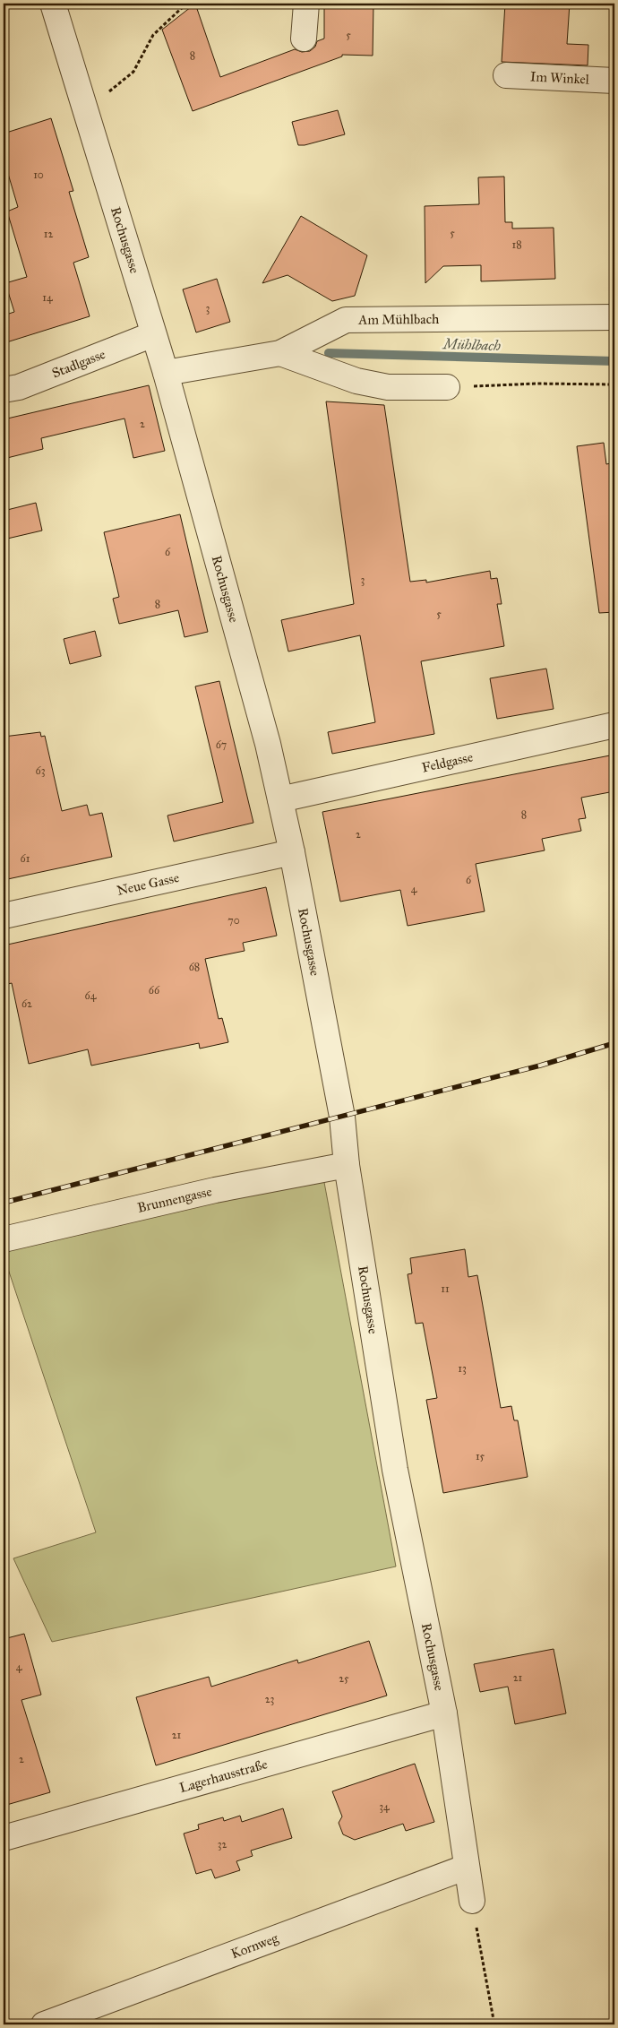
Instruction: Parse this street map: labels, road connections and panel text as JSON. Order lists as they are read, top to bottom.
{
  "streets": {
    "street": [
      "Im Winkel",
      "Rochusgasse",
      "Am Mühlbach",
      "Stadlgasse",
      "Feldgasse",
      "Neue Gasse",
      "Brunnengasse",
      "Lagerhausstraße",
      "Kornweg"
    ]
  },
  "crossings": [
    ["Rochusgasse", "Am Mühlbach"],
    ["Rochusgasse", "Stadlgasse"],
    ["Rochusgasse", "Feldgasse"],
    ["Rochusgasse", "Neue Gasse"],
    ["Rochusgasse", "Brunnengasse"],
    ["Rochusgasse", "Lagerhausstraße"],
    ["Rochusgasse", "Kornweg"]
  ],
  "water": ["Mühlbach"],
  "house_numbers": [
    "5",
    "8",
    "10",
    "5",
    "12",
    "18",
    "14",
    "3",
    "2",
    "6",
    "3",
    "8",
    "5",
    "67",
    "63",
    "8",
    "2",
    "61",
    "6",
    "4",
    "70",
    "68",
    "66",
    "64",
    "62",
    "11",
    "13",
    "15",
    "4",
    "21",
    "25",
    "23",
    "21",
    "2",
    "34",
    "32"
  ]
}
